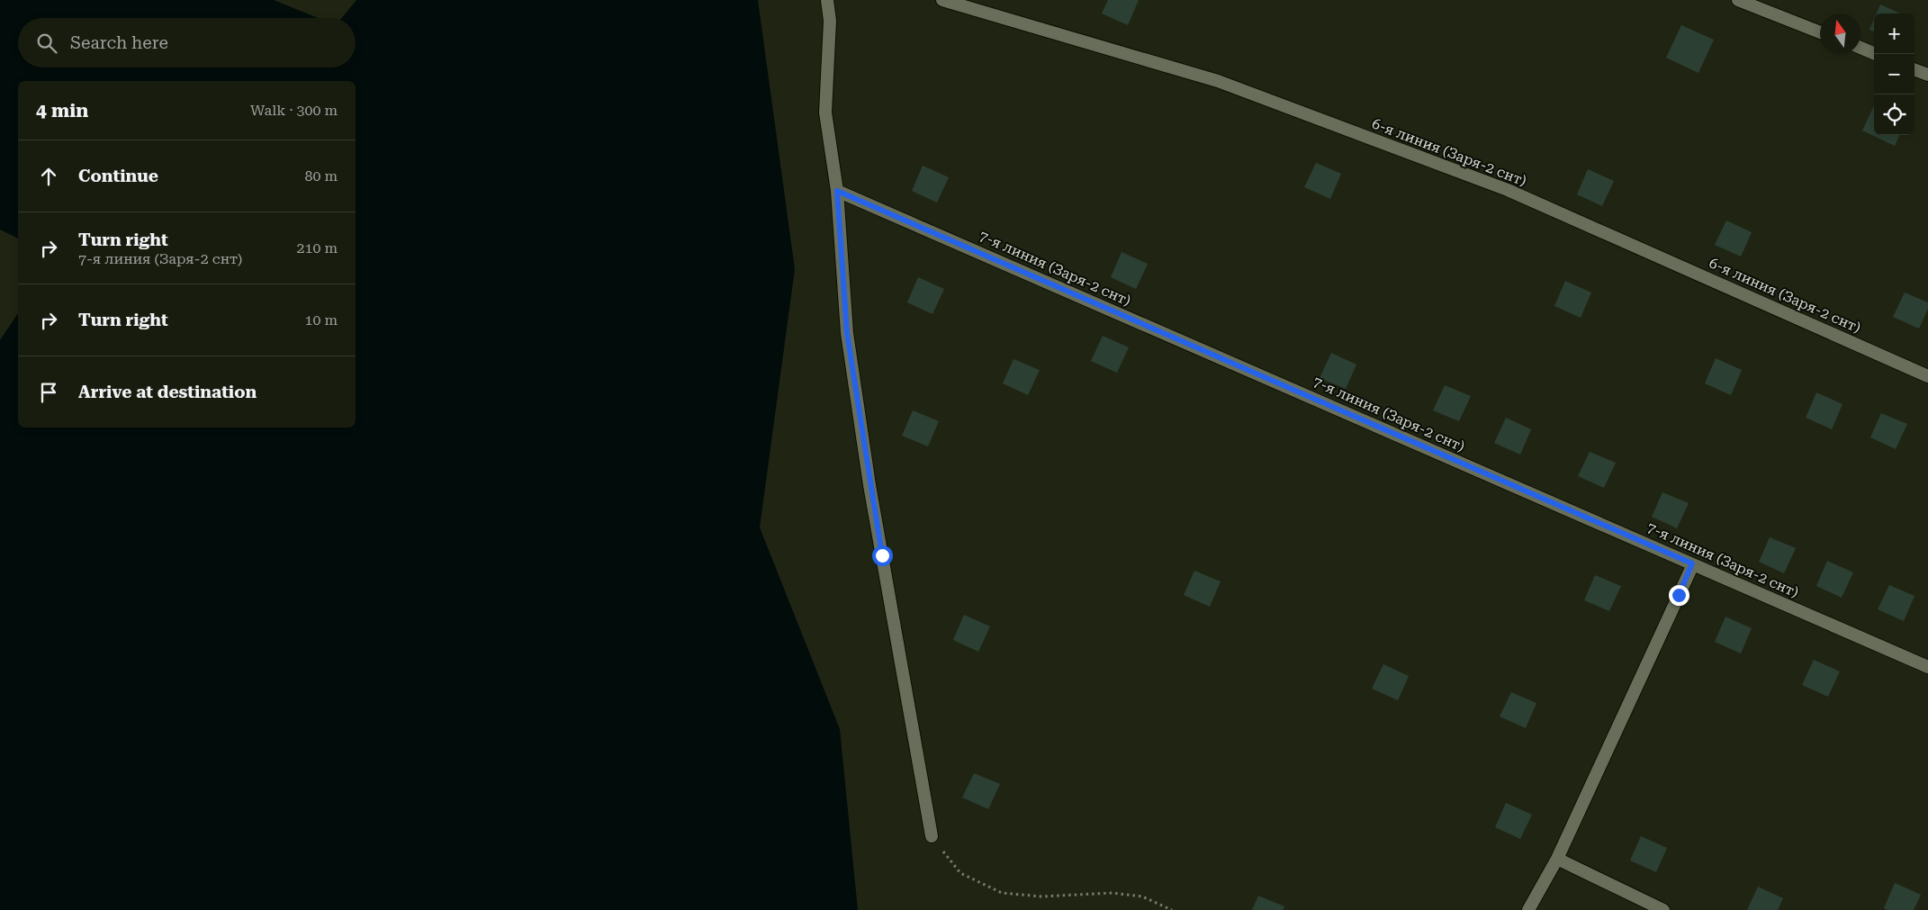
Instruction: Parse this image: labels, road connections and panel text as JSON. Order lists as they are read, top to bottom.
{
  "streets": {
    "street": ["6-я линия (Заря-2 снт)", "7-я линия (Заря-2 снт)"]
  },
  "north": "top",
  "page": {
    "map_buttons": ["+", "−"],
    "search": "Search here",
    "heading": ["4 min", "Walk · 300 m"],
    "list": [
      ["Continue", "80 m"],
      ["Turn right", "7-я линия (Заря-2 снт)", "210 m"],
      ["Turn right", "10 m"],
      "Arrive at destination"
    ]
  }
}
